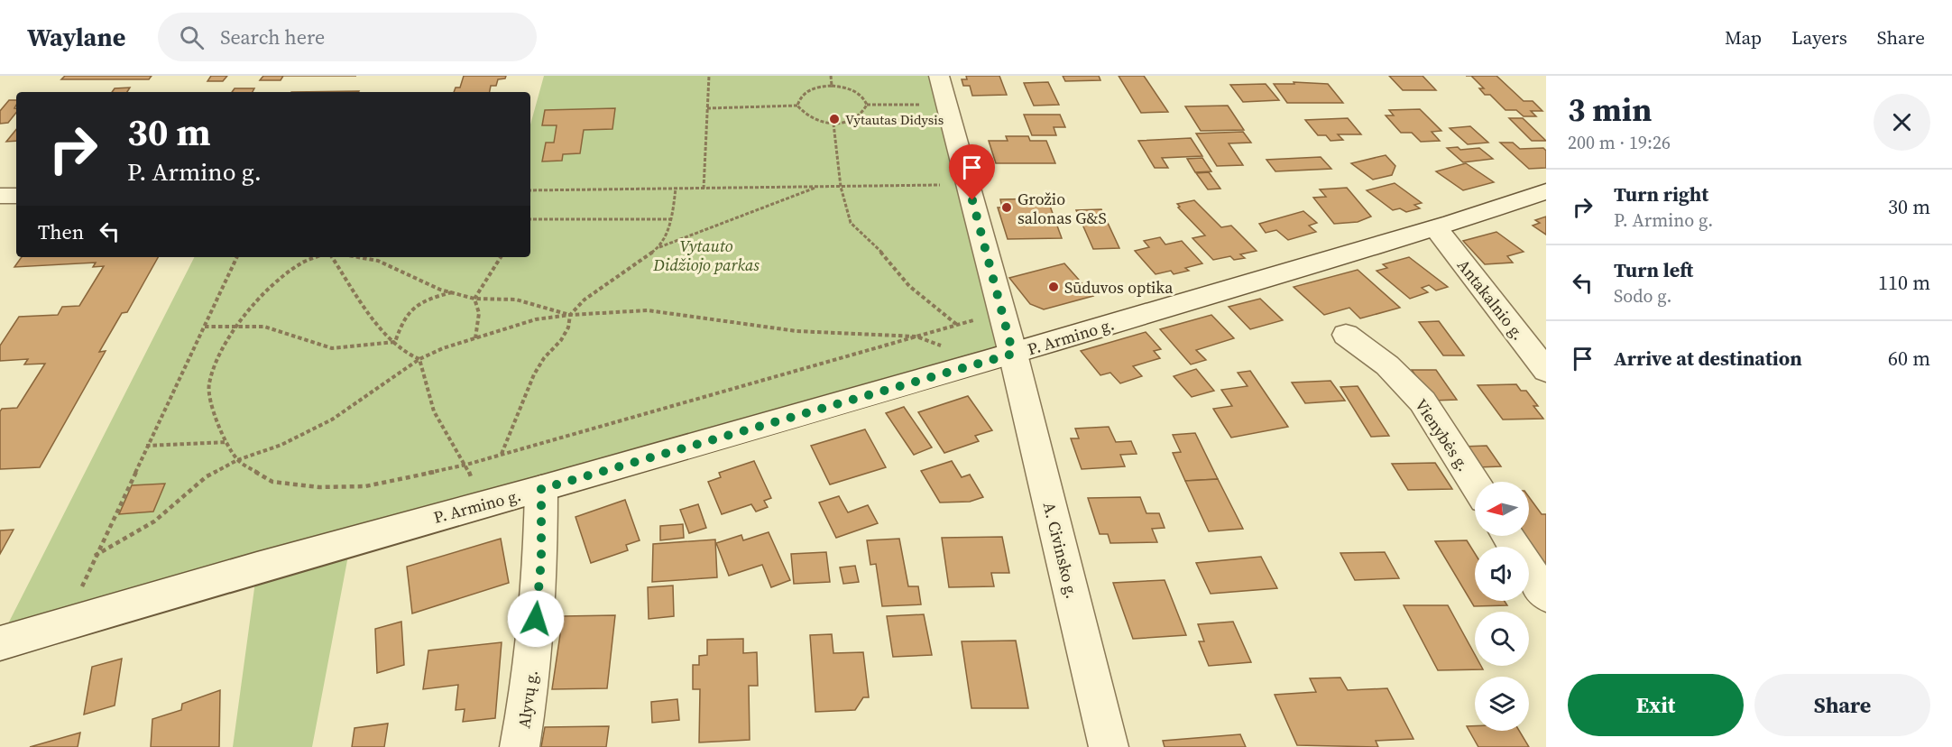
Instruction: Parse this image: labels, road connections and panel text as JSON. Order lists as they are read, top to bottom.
{
  "streets": {
    "street": [
      "Antakalnio g.",
      "P. Armino g.",
      "Vienybės g.",
      "A. Civinsko g.",
      "Alyvų g."
    ]
  },
  "crossings": [
    ["Antakalnio g.", "P. Armino g."],
    ["P. Armino g.", "A. Civinsko g."],
    ["P. Armino g.", "Alyvų g."]
  ],
  "parks": ["Vytauto Didžiojo parkas"],
  "places": ["Vytautas Didysis", "Grožio salonas G&S", "Sūduvos optika"],
  "north": "left",
  "page": {
    "header": "Waylane",
    "search": "Search here",
    "nav": ["Map", "Layers", "Share"],
    "heading": ["3 min", "200 m · 19:26"],
    "turn": ["30 m", "P. Armino g."],
    "list": [
      {
        "name": "Turn right",
        "note": "P. Armino g.",
        "value": "30 m"
      },
      {
        "name": "Turn left",
        "note": "Sodo g.",
        "value": "110 m"
      },
      {
        "name": "Arrive at destination",
        "value": "60 m"
      }
    ],
    "then": "Then",
    "buttons": ["Exit", "Share"]
  }
}
